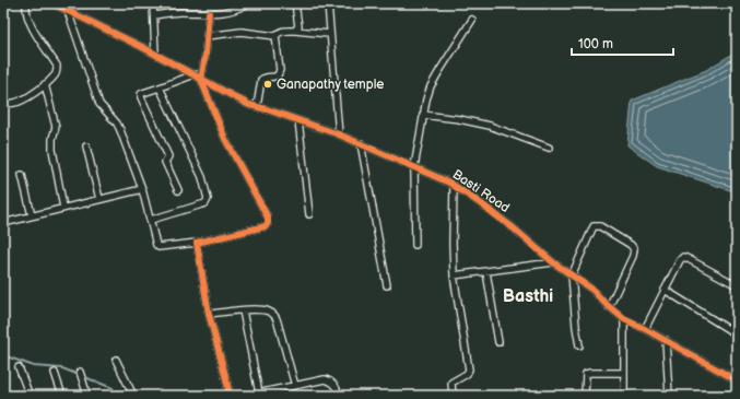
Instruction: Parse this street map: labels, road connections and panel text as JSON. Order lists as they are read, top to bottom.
{
  "streets": {
    "street": ["Basti Road"]
  },
  "districts": ["Basthi"],
  "places": ["Ganapathy temple"],
  "scale_bar": "100 m"
}
